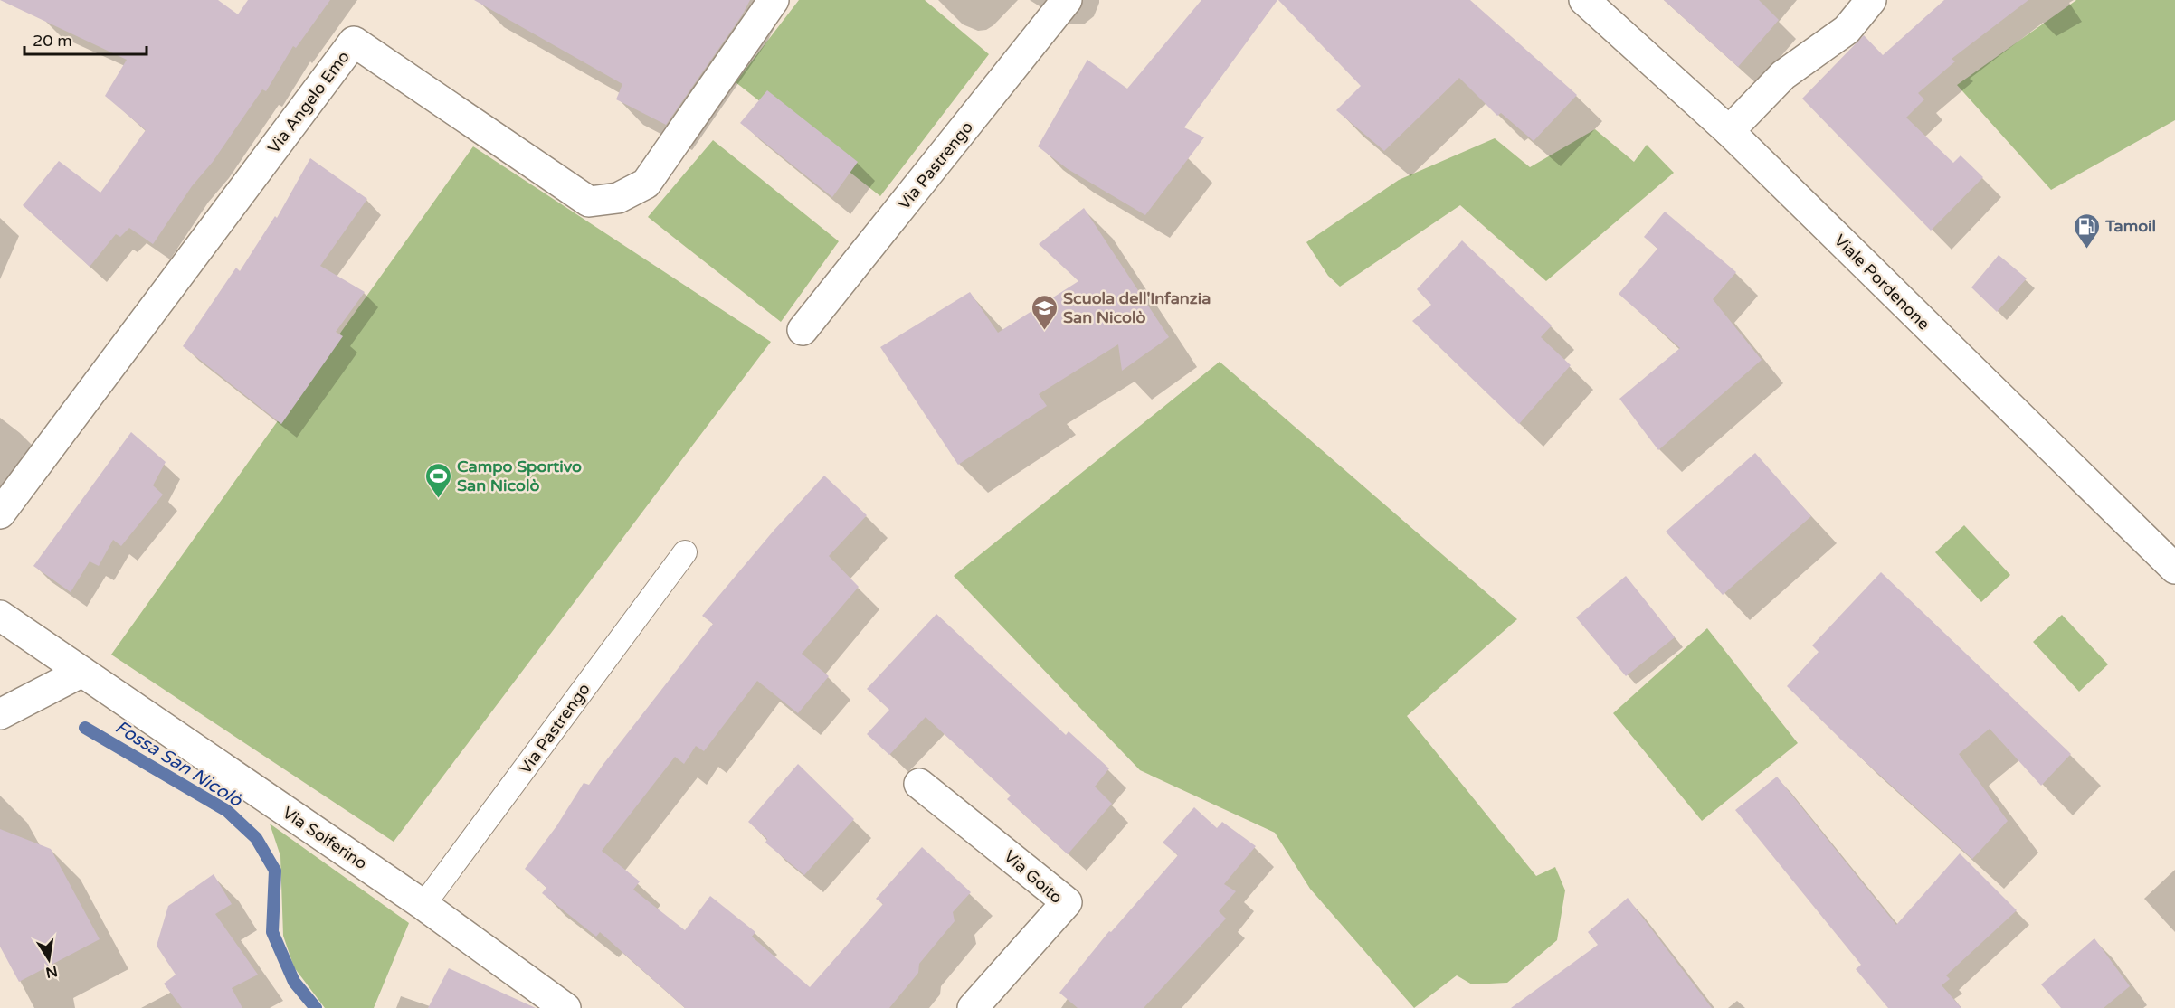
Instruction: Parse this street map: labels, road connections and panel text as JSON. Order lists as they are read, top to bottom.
{
  "streets": {
    "street": [
      "Via Angelo Emo",
      "Via Pastrengo",
      "Viale Pordenone",
      "Via Solferino",
      "Via Goito"
    ]
  },
  "crossings": [
    ["Via Pastrengo", "Via Solferino"]
  ],
  "water": ["Fossa San Nicolò"],
  "places": {
    "fuel station": ["Tamoil"],
    "school or university": ["Scuola dell'Infanzia San Nicolò"],
    "sports": ["Campo Sportivo San Nicolò"]
  },
  "scale_bar": "20 m",
  "north": "bottom"
}
